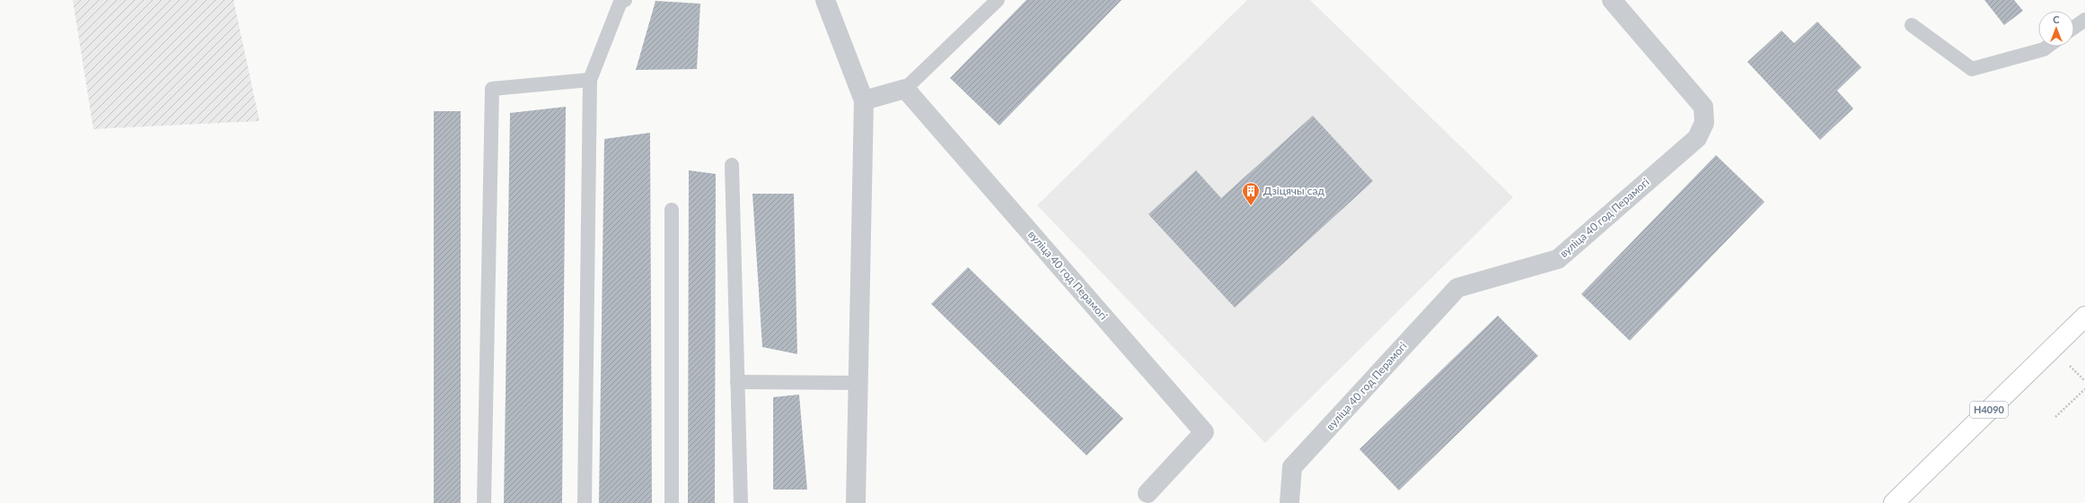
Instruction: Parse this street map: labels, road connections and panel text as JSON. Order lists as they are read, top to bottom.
{
  "streets": {
    "main road": ["Н4090"],
    "street": ["вуліца 40 год Перамогі"]
  },
  "places": {
    "building": ["Дзіцячы сад"]
  },
  "north": "top"
}
